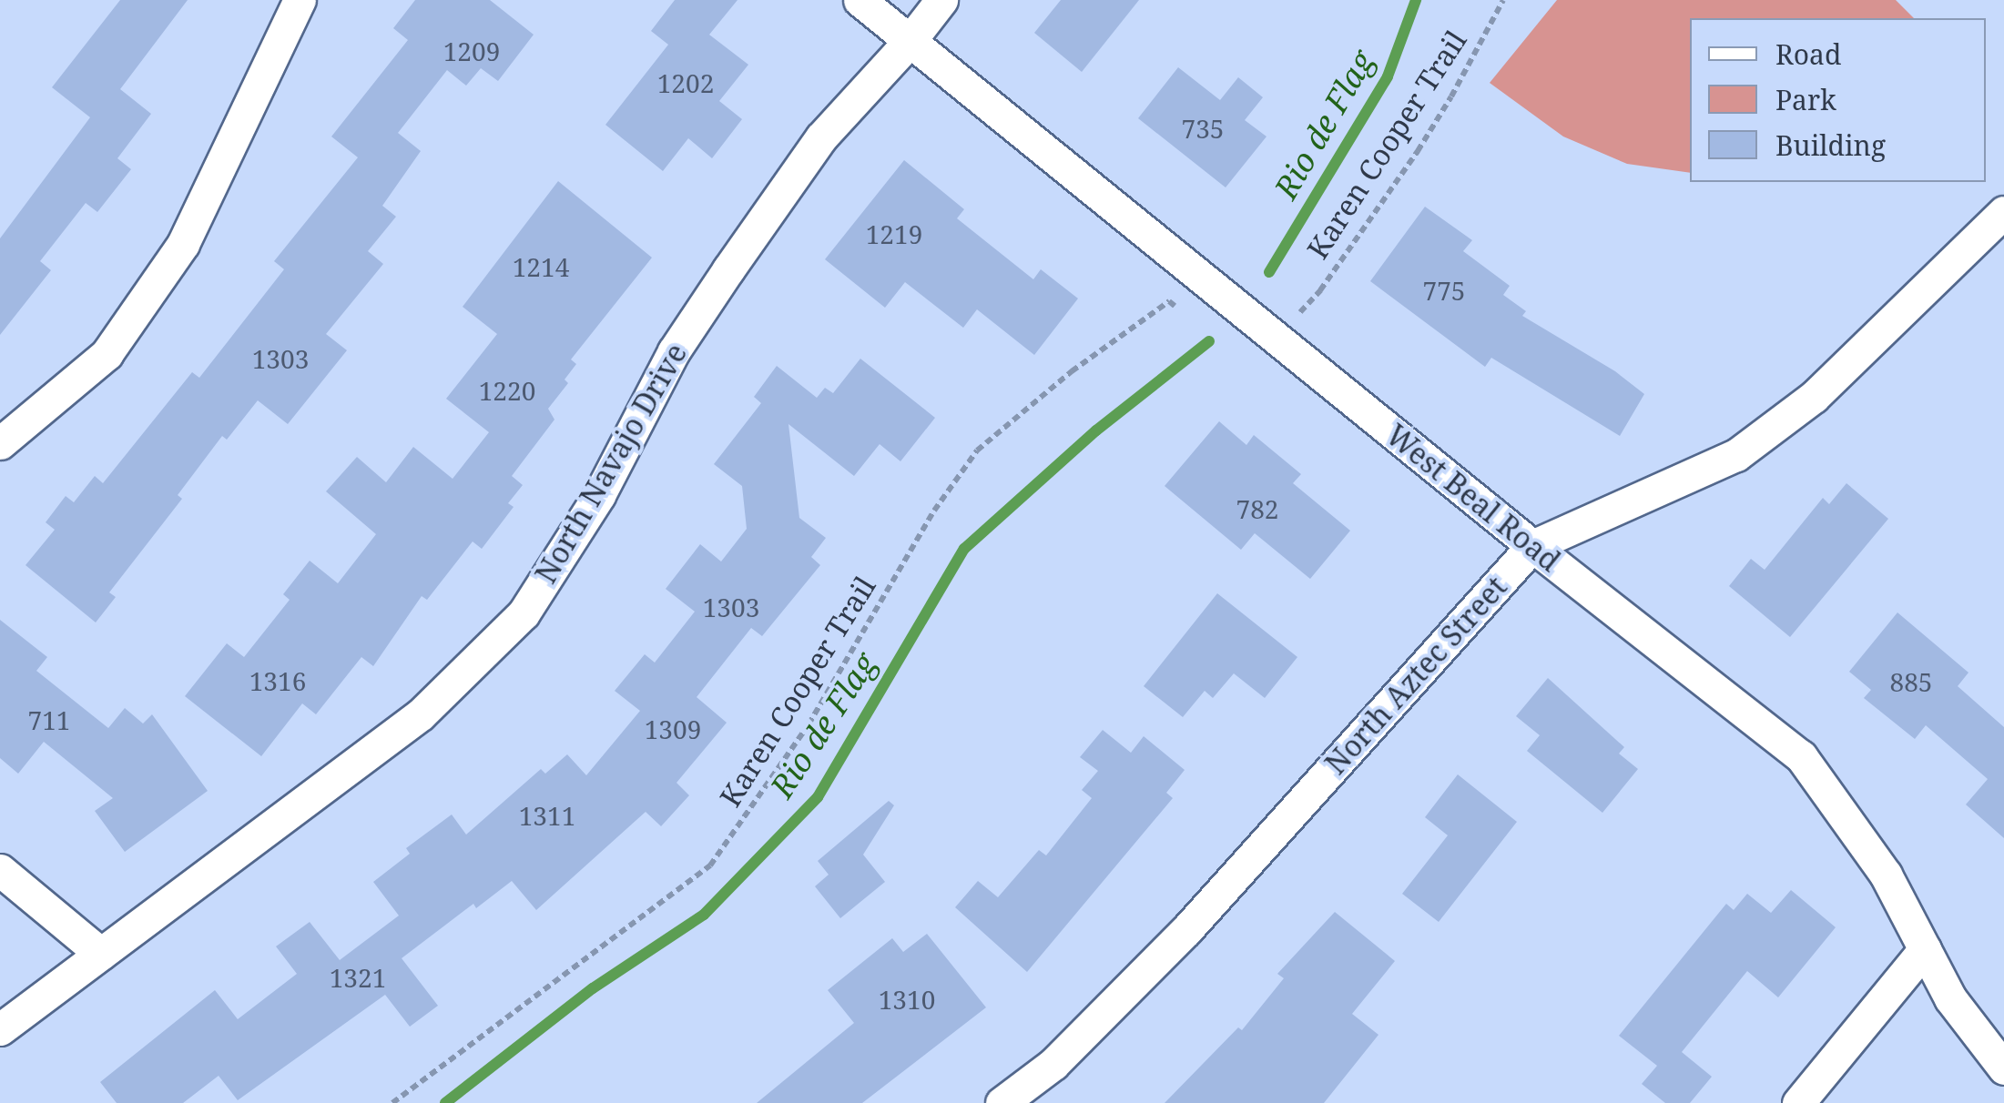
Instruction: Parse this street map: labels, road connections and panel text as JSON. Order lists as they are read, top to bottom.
{
  "streets": {
    "street": ["North Navajo Drive", "West Beal Road", "North Aztec Street"],
    "path": ["Karen Cooper Trail"]
  },
  "crossings": [
    ["North Navajo Drive", "West Beal Road"],
    ["West Beal Road", "North Aztec Street"]
  ],
  "water": ["Rio de Flag"],
  "house_numbers": [
    "1209",
    "1202",
    "735",
    "1219",
    "1214",
    "775",
    "1303",
    "1220",
    "782",
    "1303",
    "1316",
    "885",
    "711",
    "1309",
    "1311",
    "1321",
    "1310"
  ],
  "legend": ["Road", "Park", "Building"]
}
